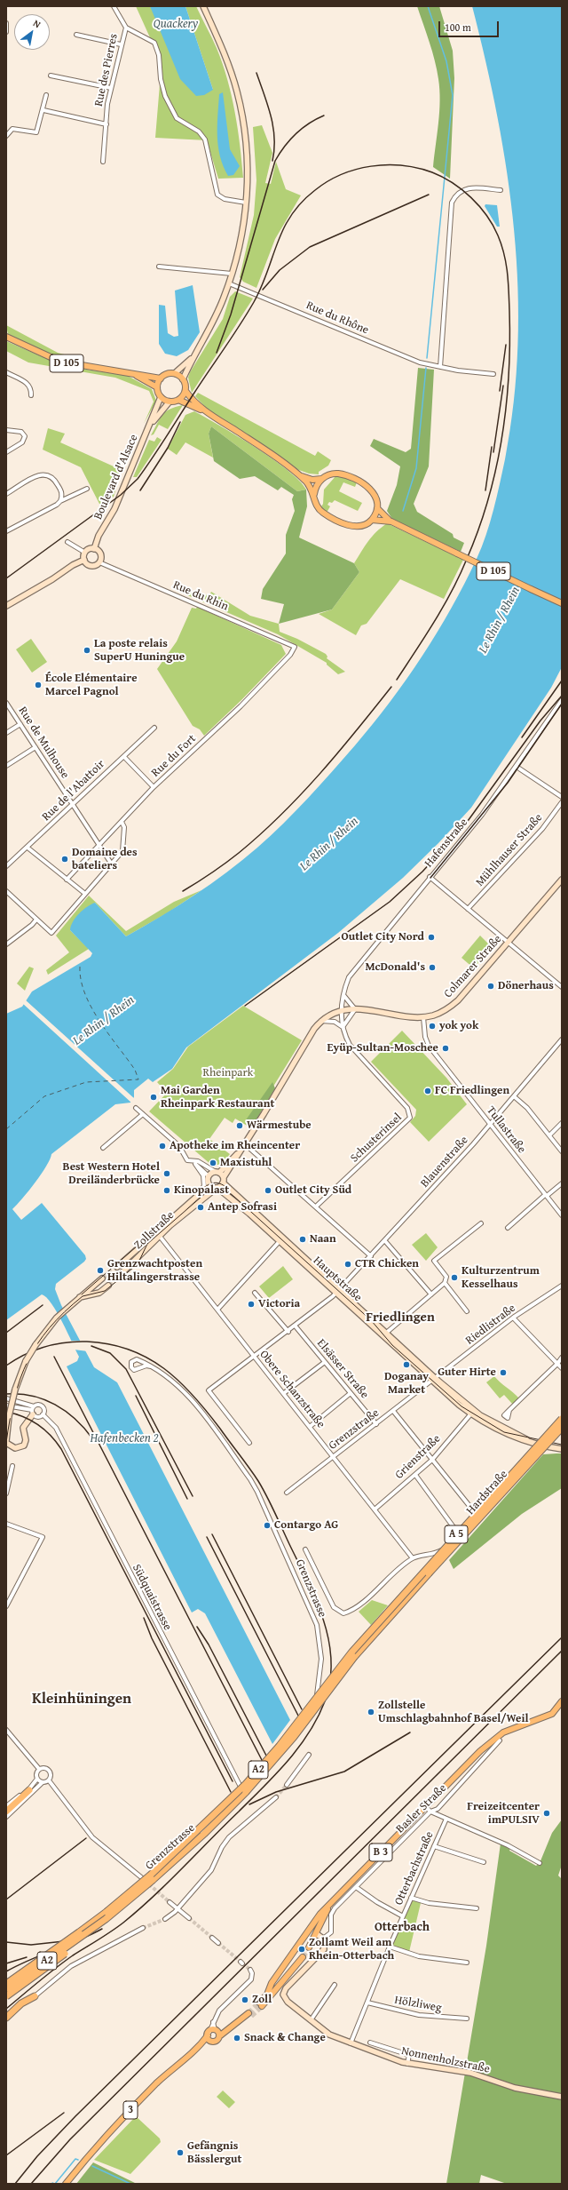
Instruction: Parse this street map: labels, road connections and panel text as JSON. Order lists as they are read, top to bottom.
{
  "streets": {
    "highway": ["A 5", "A2"],
    "main road": [
      "D 105",
      "Boulevard d'Alsace",
      "Colmarer Straße",
      "Zollstraße",
      "Hauptstraße",
      "B 3",
      "Nonnenholzstraße",
      "3"
    ],
    "street": [
      "Rue des Pierres",
      "Rue du Rhône",
      "Rue du Rhin",
      "Rue de Mulhouse",
      "Rue du Fort",
      "Rue de l'Abattoir",
      "Hafenstraße",
      "Mühlhauser Straße",
      "Tullastraße",
      "Schusterinsel",
      "Blauenstraße",
      "Riedlistraße",
      "Elsässer Straße",
      "Obere Schanzstraße",
      "Grenzstraße",
      "Grienstraße",
      "Hardstraße",
      "Grenzstrasse",
      "Südquaistrasse",
      "Basler Straße",
      "Otterbachstraße",
      "Hölzliweg"
    ]
  },
  "crossings": [
    ["D 105", "Boulevard d'Alsace"],
    ["Boulevard d'Alsace", "Rue du Rhin"],
    ["Rue du Rhin", "Rue du Fort"],
    ["Rue de Mulhouse", "Rue du Fort"],
    ["Rue de Mulhouse", "Rue de l'Abattoir"],
    ["Hafenstraße", "Colmarer Straße"],
    ["Hafenstraße", "Schusterinsel"],
    ["Colmarer Straße", "Tullastraße"],
    ["Colmarer Straße", "Schusterinsel"],
    ["Tullastraße", "Blauenstraße"],
    ["Blauenstraße", "Hauptstraße"],
    ["Blauenstraße", "Elsässer Straße"],
    ["Blauenstraße", "Obere Schanzstraße"],
    ["Zollstraße", "Hauptstraße"],
    ["Zollstraße", "Obere Schanzstraße"],
    ["Hauptstraße", "Riedlistraße"],
    ["Hauptstraße", "Grenzstraße"],
    ["Hauptstraße", "Grienstraße"],
    ["Hauptstraße", "Hardstraße"],
    ["Riedlistraße", "Grenzstraße"],
    ["Elsässer Straße", "Grenzstraße"],
    ["Obere Schanzstraße", "Grenzstraße"],
    ["Obere Schanzstraße", "Grienstraße"],
    ["Obere Schanzstraße", "Hardstraße"],
    ["A 5", "A2"],
    ["Grenzstrasse", "Südquaistrasse"],
    ["Basler Straße", "Nonnenholzstraße"],
    ["Otterbachstraße", "Hölzliweg"],
    ["Otterbachstraße", "Nonnenholzstraße"]
  ],
  "districts": ["Friedlingen", "Kleinhüningen", "Otterbach"],
  "water": ["Quackery", "Le Rhin / Rhein", "Hafenbecken 2"],
  "parks": ["Rheinpark"],
  "places": [
    "La poste relais SuperU Huningue",
    "École Elémentaire Marcel Pagnol",
    "Domaine des bateliers",
    "Outlet City Nord",
    "McDonald's",
    "Dönerhaus",
    "yok yok",
    "Eyüp-Sultan-Moschee",
    "FC Friedlingen",
    "Mai Garden Rheinpark Restaurant",
    "Wärmestube",
    "Apotheke im Rheincenter",
    "Maxistuhl",
    "Best Western Hotel Dreiländerbrücke",
    "Kinopalast",
    "Outlet City Süd",
    "Antep Sofrasi",
    "Naan",
    "CTR Chicken",
    "Grenzwachtposten Hiltalingerstrasse",
    "Kulturzentrum Kesselhaus",
    "Victoria",
    "Doganay Market",
    "Guter Hirte",
    "Contargo AG",
    "Zollstelle Umschlagbahnhof Basel/Weil",
    "Freizeitcenter imPULSIV",
    "Zollamt Weil am Rhein-Otterbach",
    "Zoll",
    "Snack & Change",
    "Gefängnis Bässlergut"
  ],
  "scale_bar": "100 m",
  "north": "top right"
}
